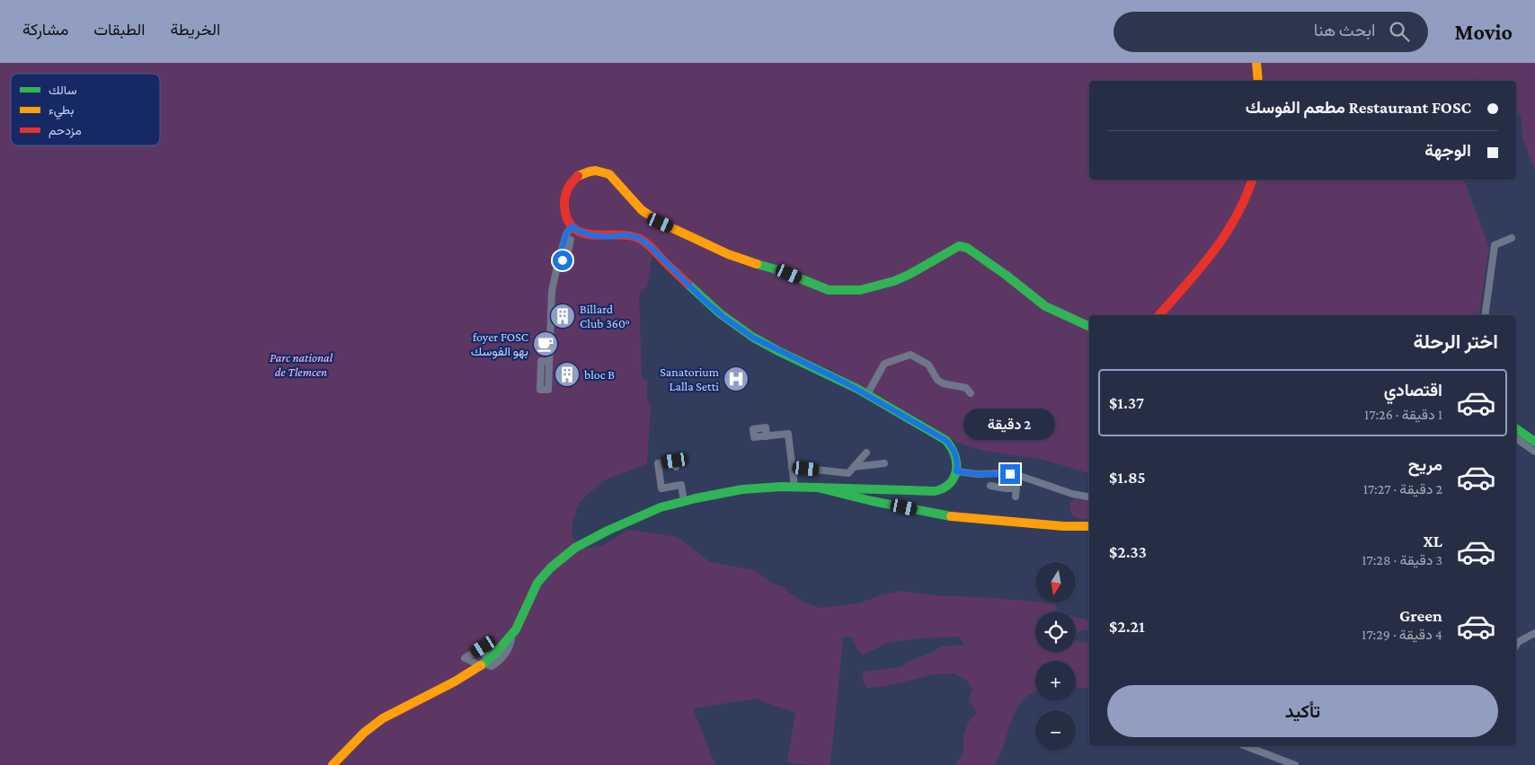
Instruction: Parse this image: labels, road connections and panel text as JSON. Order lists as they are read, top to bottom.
{
  "parks": ["Parc national de Tlemcen"],
  "places": {
    "building": ["Billard Club 360°", "bloc B"],
    "cafe": ["foyer FOSC بهو الفوسك"],
    "hospital": ["Sanatorium Lalla Setti"]
  },
  "legend": ["سالك", "بطيء", "مزدحم"],
  "north": "bottom",
  "page": {
    "header": "Movio",
    "search": "ابحث هنا",
    "nav": ["الخريطة", "الطبقات", "مشاركة"],
    "banner": ["Restaurant FOSC مطعم الفوسك", "الوجهة"],
    "heading": "اختر الرحلة",
    "list": [
      {
        "name": "اقتصادي",
        "note": "1 دقيقة · 17:26",
        "value": "$1.37"
      },
      {
        "name": "مريح",
        "note": "2 دقيقة · 17:27",
        "value": "$1.85"
      },
      {
        "name": "XL",
        "note": "3 دقيقة · 17:28",
        "value": "$2.33"
      },
      {
        "name": "Green",
        "note": "4 دقيقة · 17:29",
        "value": "$2.21"
      }
    ],
    "bubble": "2 دقيقة",
    "map_buttons": ["+", "−"],
    "buttons": "تأكيد"
  }
}
